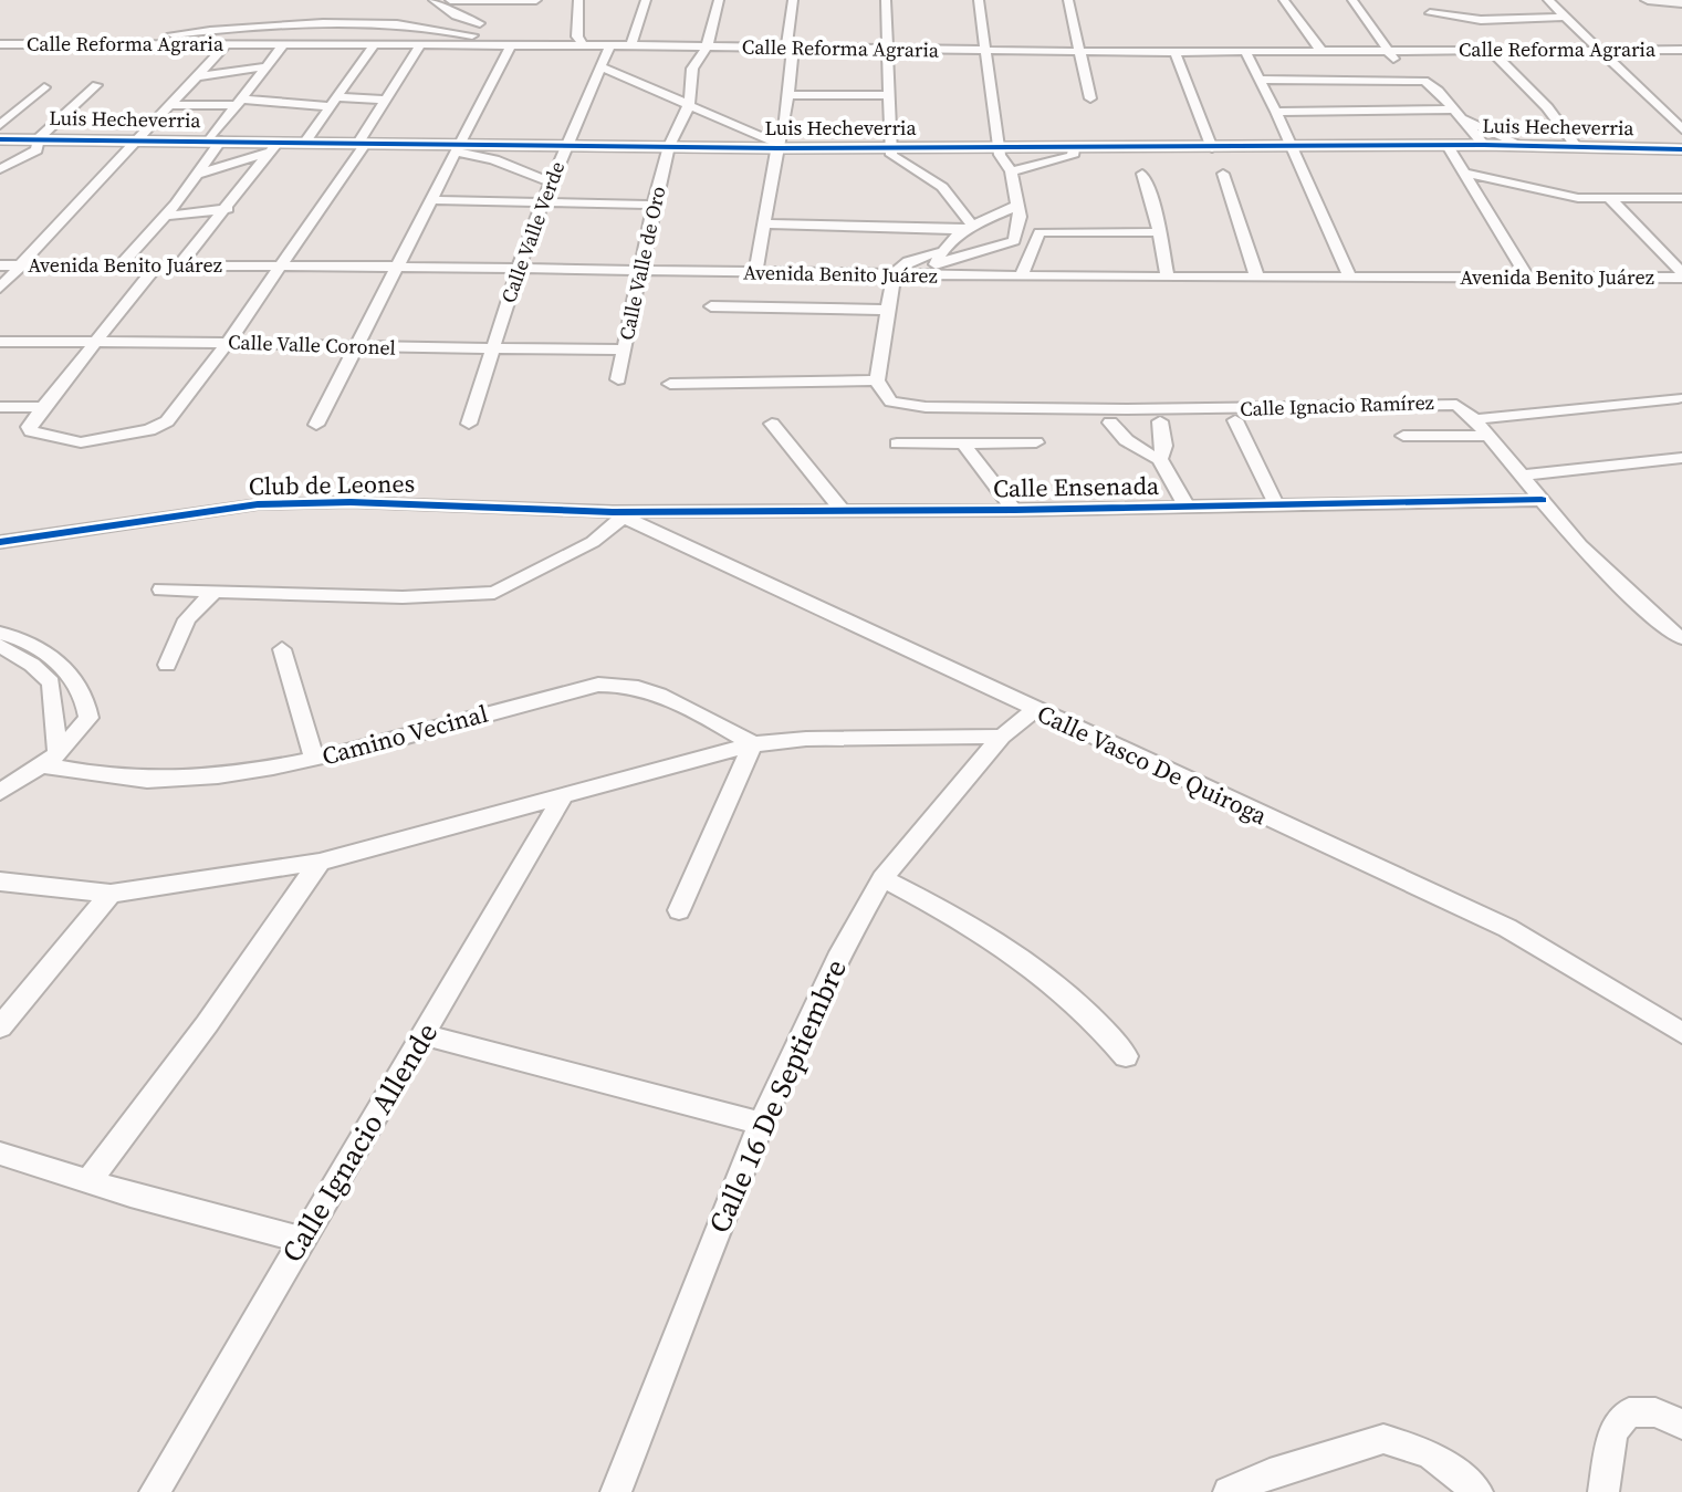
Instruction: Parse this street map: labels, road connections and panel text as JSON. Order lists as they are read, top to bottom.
{
  "streets": {
    "street": [
      "Calle Reforma Agraria",
      "Luis Hecheverria",
      "Calle Valle Verde",
      "Calle Valle de Oro",
      "Avenida Benito Juárez",
      "Calle Valle Coronel",
      "Calle Ignacio Ramírez",
      "Club de Leones",
      "Calle Ensenada",
      "Camino Vecinal",
      "Calle Vasco De Quiroga",
      "Calle 16 De Septiembre",
      "Calle Ignacio Allende"
    ]
  },
  "crossings": [
    ["Calle Reforma Agraria", "Calle Valle Verde"],
    ["Calle Reforma Agraria", "Calle Valle de Oro"],
    ["Luis Hecheverria", "Calle Valle Verde"],
    ["Luis Hecheverria", "Calle Valle de Oro"],
    ["Calle Valle Verde", "Avenida Benito Juárez"],
    ["Calle Valle Verde", "Calle Valle Coronel"],
    ["Calle Valle de Oro", "Avenida Benito Juárez"],
    ["Calle Valle de Oro", "Calle Valle Coronel"],
    ["Calle Ignacio Ramírez", "Calle Ensenada"],
    ["Club de Leones", "Calle Ensenada"],
    ["Club de Leones", "Calle Vasco De Quiroga"],
    ["Calle Ensenada", "Calle Vasco De Quiroga"]
  ]
}
